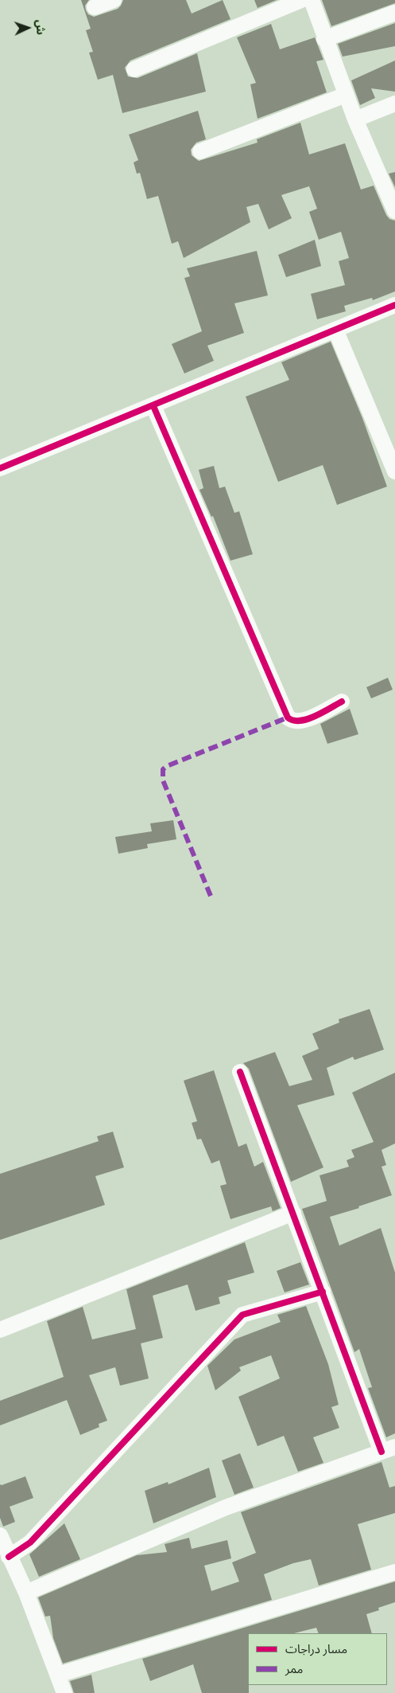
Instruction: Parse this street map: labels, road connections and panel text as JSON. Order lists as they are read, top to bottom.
{
  "legend": ["مسار دراجات", "ممر"],
  "north": "right"
}
